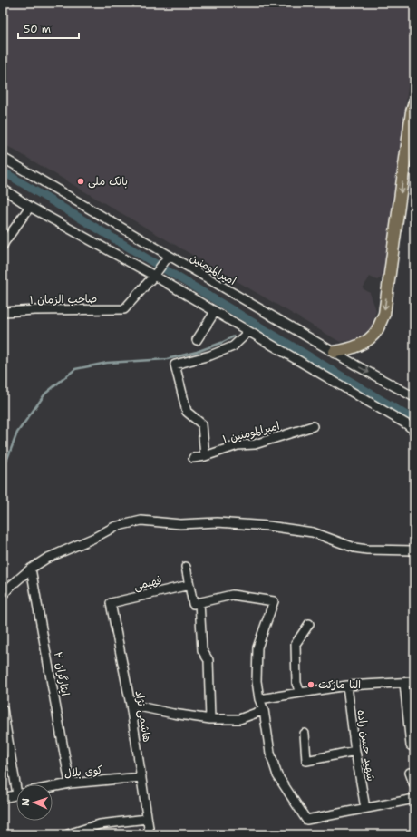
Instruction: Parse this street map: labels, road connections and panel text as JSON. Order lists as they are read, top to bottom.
{
  "streets": {
    "street": [
      "امیرالمومنین",
      "صاحب الزمان ۱",
      "امیرالمومنین ۱",
      "فهیمی",
      "ایثارگران ۲",
      "هاشمی نژاد",
      "شهید حسن زاده",
      "کوی بلال"
    ]
  },
  "crossings": [
    ["فهیمی", "هاشمی نژاد"],
    ["ایثارگران ۲", "کوی بلال"],
    ["هاشمی نژاد", "کوی بلال"]
  ],
  "places": ["بانک ملی", "النا مارکت"],
  "scale_bar": "50 m",
  "north": "left"
}
